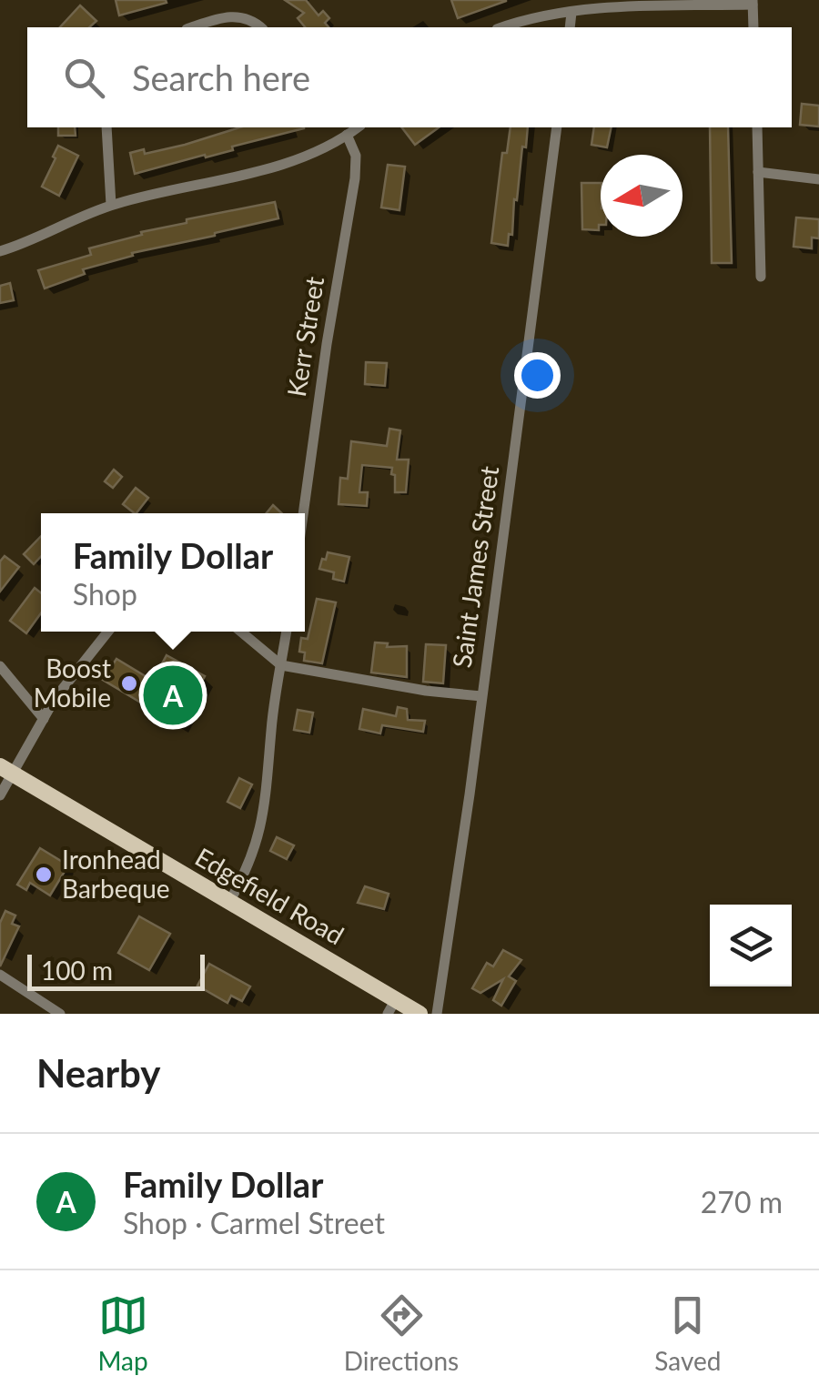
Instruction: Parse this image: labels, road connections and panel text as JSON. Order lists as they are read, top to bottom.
{
  "streets": {
    "main road": ["Edgefield Road"],
    "street": ["Kerr Street", "Saint James Street"]
  },
  "places": ["Boost Mobile", "Ironhead Barbeque"],
  "scale_bar": "100 m",
  "north": "left",
  "page": {
    "search": "Search here",
    "popup": ["Family Dollar", "Shop"],
    "pins": "A",
    "scale": "100 m",
    "heading": "Nearby",
    "list": [
      {
        "mark": "A",
        "name": "Family Dollar",
        "note": "Shop · Carmel Street",
        "value": "270 m"
      }
    ],
    "nav": ["Map", "Directions", "Saved"]
  }
}
